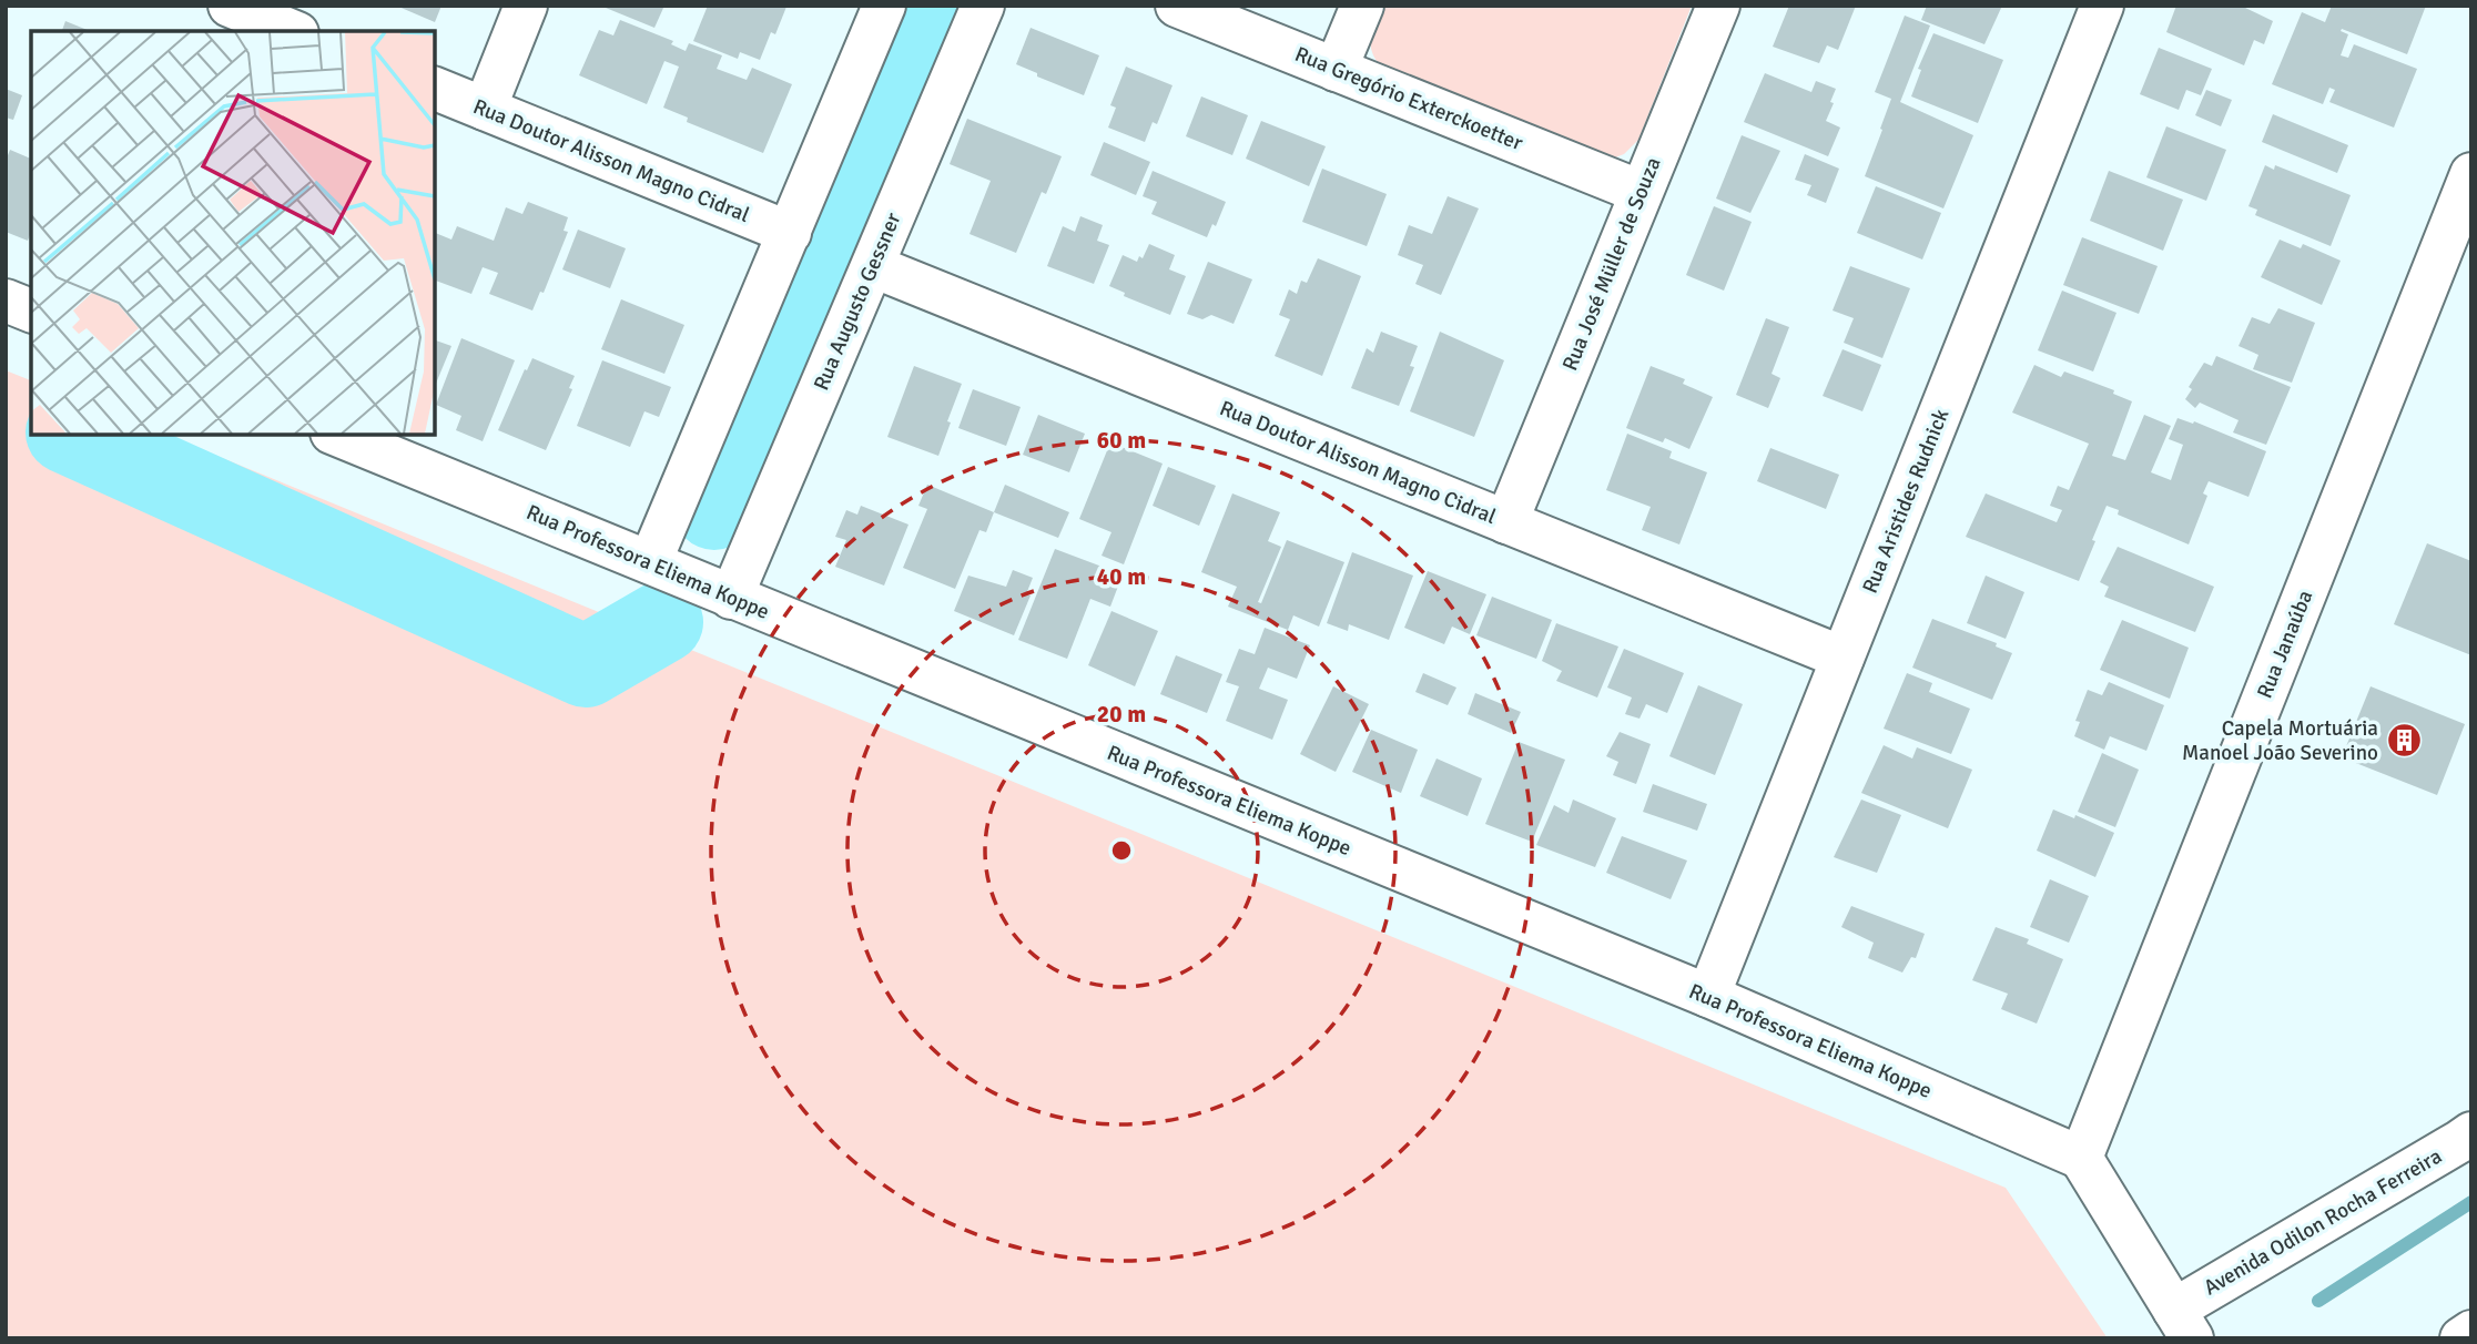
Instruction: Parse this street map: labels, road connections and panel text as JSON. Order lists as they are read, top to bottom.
{
  "streets": {
    "street": [
      "Rua Gregório Exterckoetter",
      "Rua Doutor Alisson Magno Cidral",
      "Rua José Müller de Souza",
      "Rua Augusto Gessner",
      "Rua Aristides Rudnick",
      "Rua Professora Eliema Koppe",
      "Rua Janaúba",
      "Avenida Odilon Rocha Ferreira"
    ]
  },
  "crossings": [
    ["Rua Gregório Exterckoetter", "Rua José Müller de Souza"],
    ["Rua Doutor Alisson Magno Cidral", "Rua José Müller de Souza"],
    ["Rua Doutor Alisson Magno Cidral", "Rua Augusto Gessner"],
    ["Rua Doutor Alisson Magno Cidral", "Rua Aristides Rudnick"],
    ["Rua Augusto Gessner", "Rua Professora Eliema Koppe"],
    ["Rua Aristides Rudnick", "Rua Professora Eliema Koppe"],
    ["Rua Professora Eliema Koppe", "Rua Janaúba"]
  ],
  "places": {
    "building": ["Capela Mortuária Manoel João Severino"]
  },
  "rings": ["60 m", "40 m", "20 m"]
}
